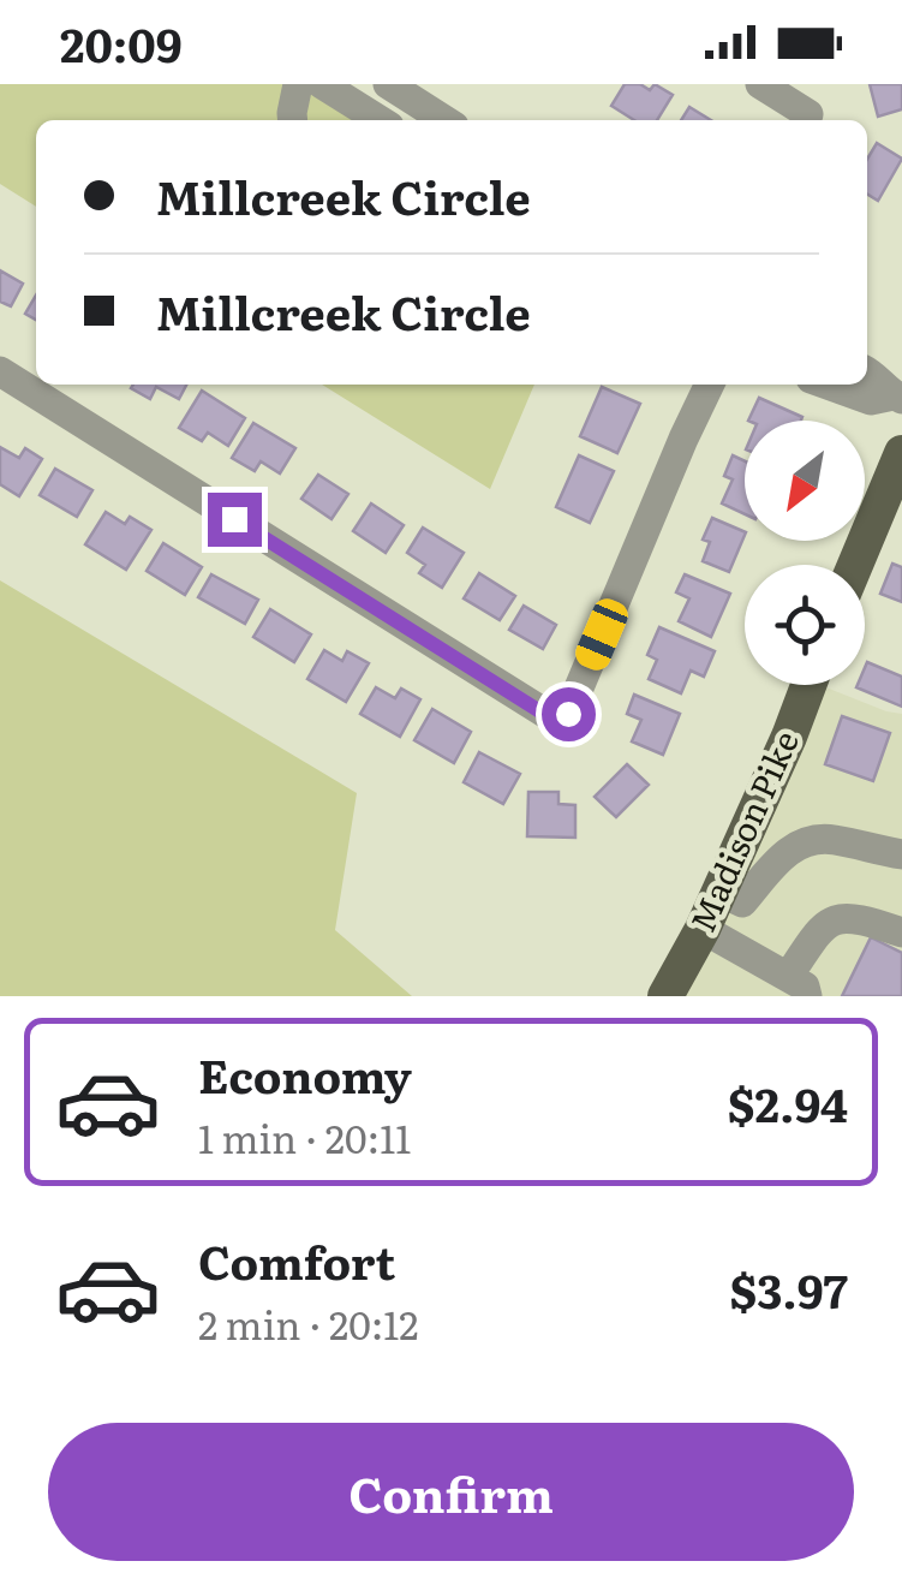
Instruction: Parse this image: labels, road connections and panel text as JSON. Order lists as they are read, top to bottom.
{
  "streets": {
    "main road": ["Madison Pike"]
  },
  "north": "bottom left",
  "page": {
    "status": "20:09",
    "banner": ["Millcreek Circle", "Millcreek Circle"],
    "list": [
      {
        "name": "Economy",
        "note": "1 min · 20:11",
        "value": "$2.94"
      },
      {
        "name": "Comfort",
        "note": "2 min · 20:12",
        "value": "$3.97"
      }
    ],
    "buttons": "Confirm"
  }
}
